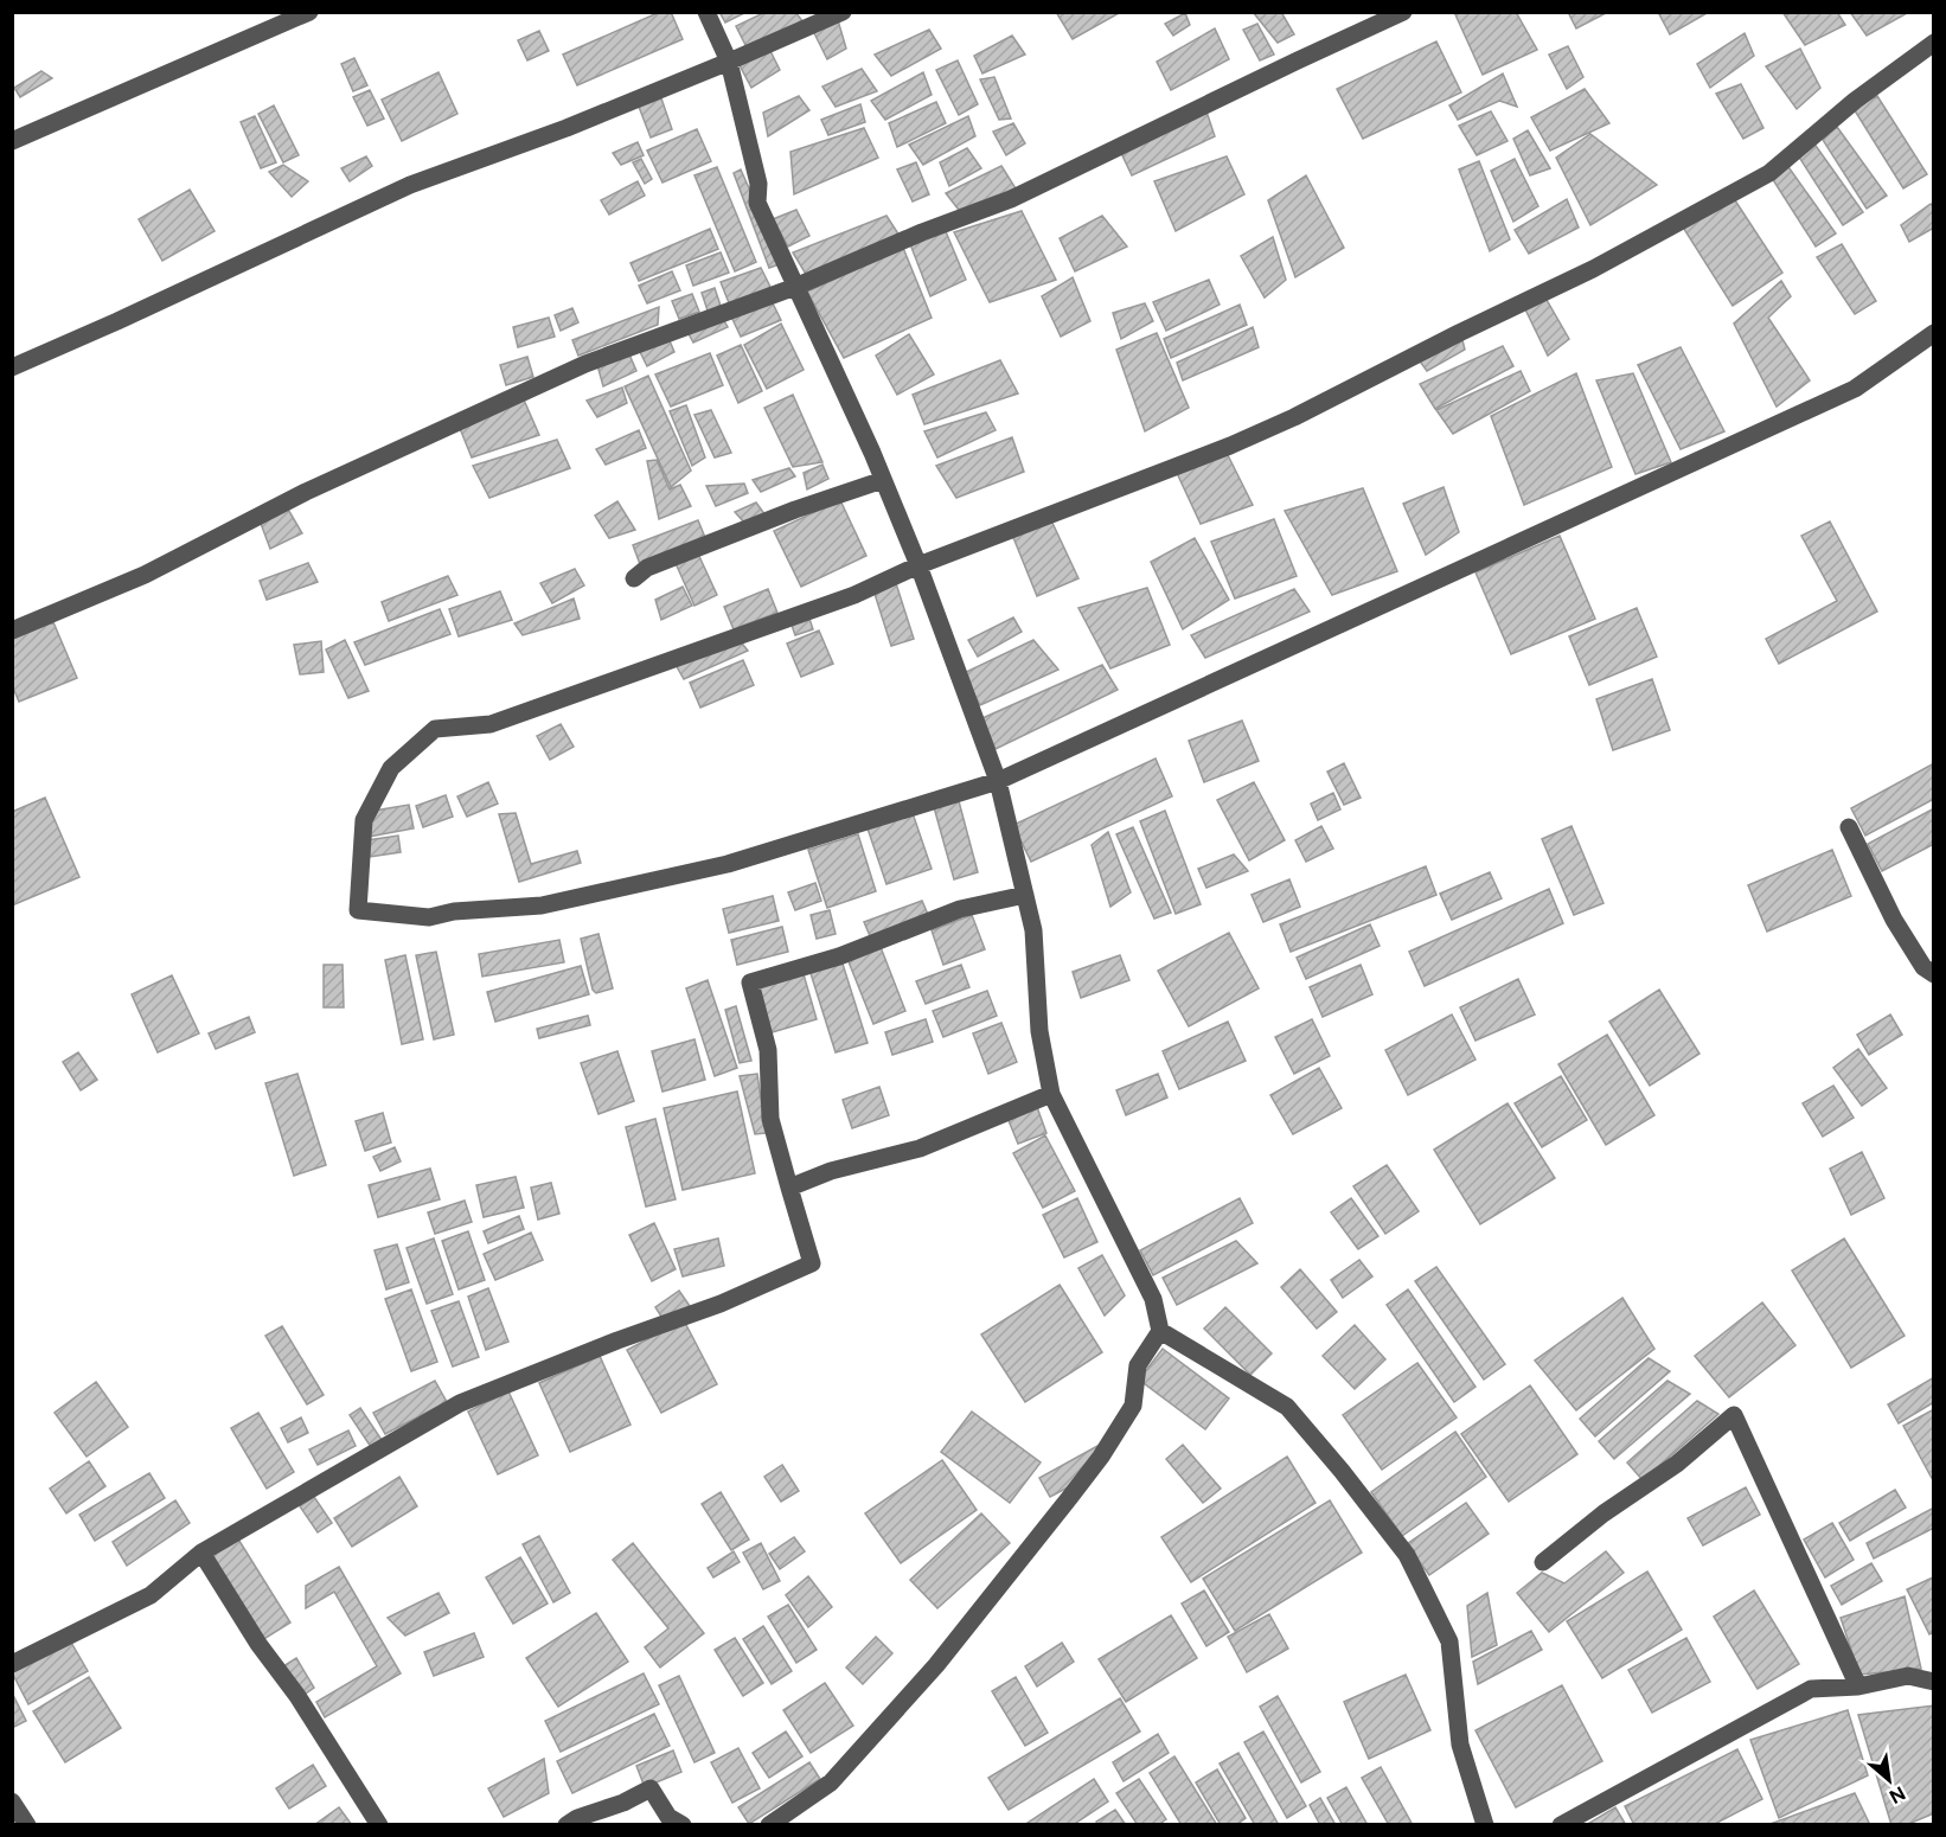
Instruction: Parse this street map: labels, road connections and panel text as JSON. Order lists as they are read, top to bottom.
{
  "north": "bottom right"
}
